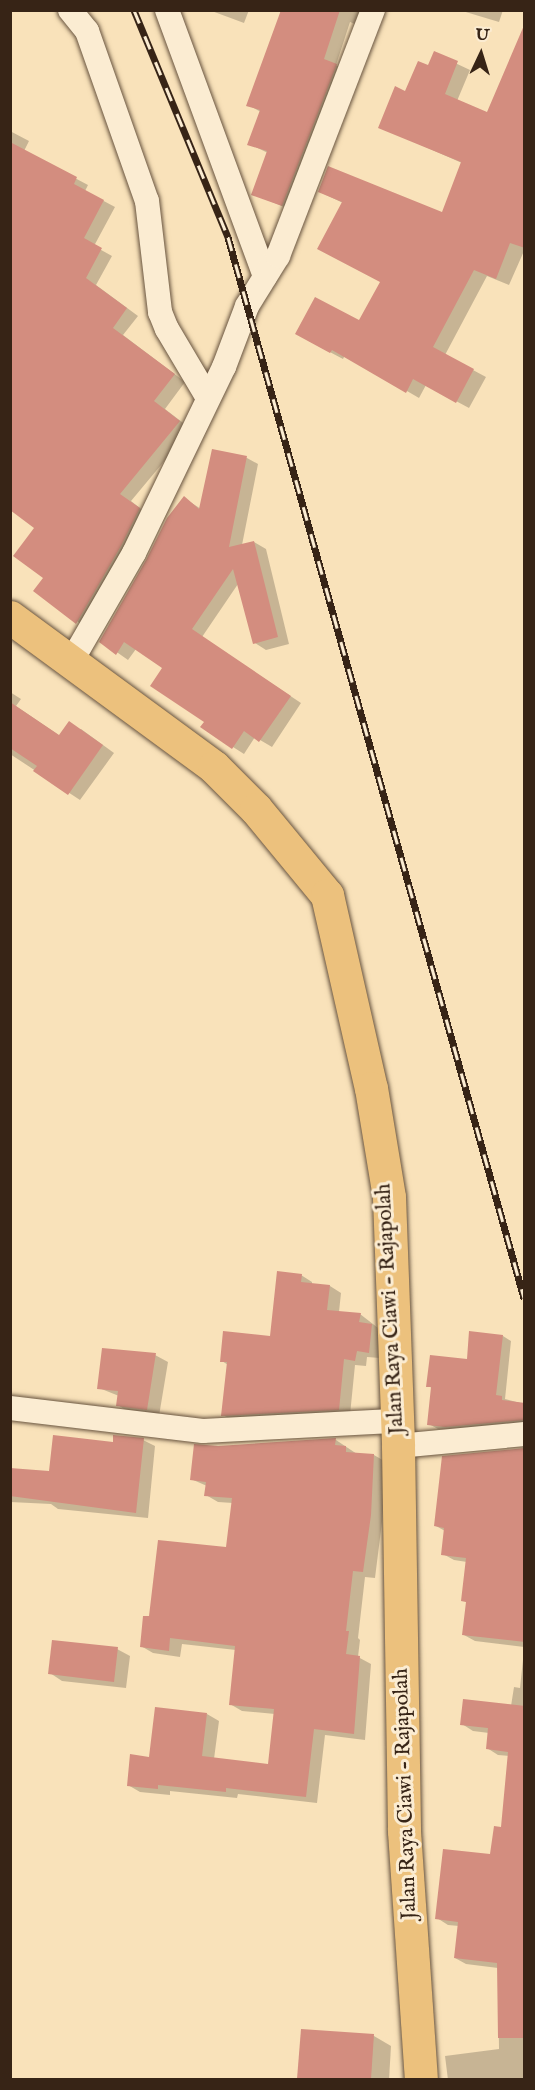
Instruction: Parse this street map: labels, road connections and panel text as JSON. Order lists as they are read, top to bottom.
{
  "streets": {
    "highway": ["Jalan Raya Ciawi - Rajapolah"]
  },
  "north": "top"
}
